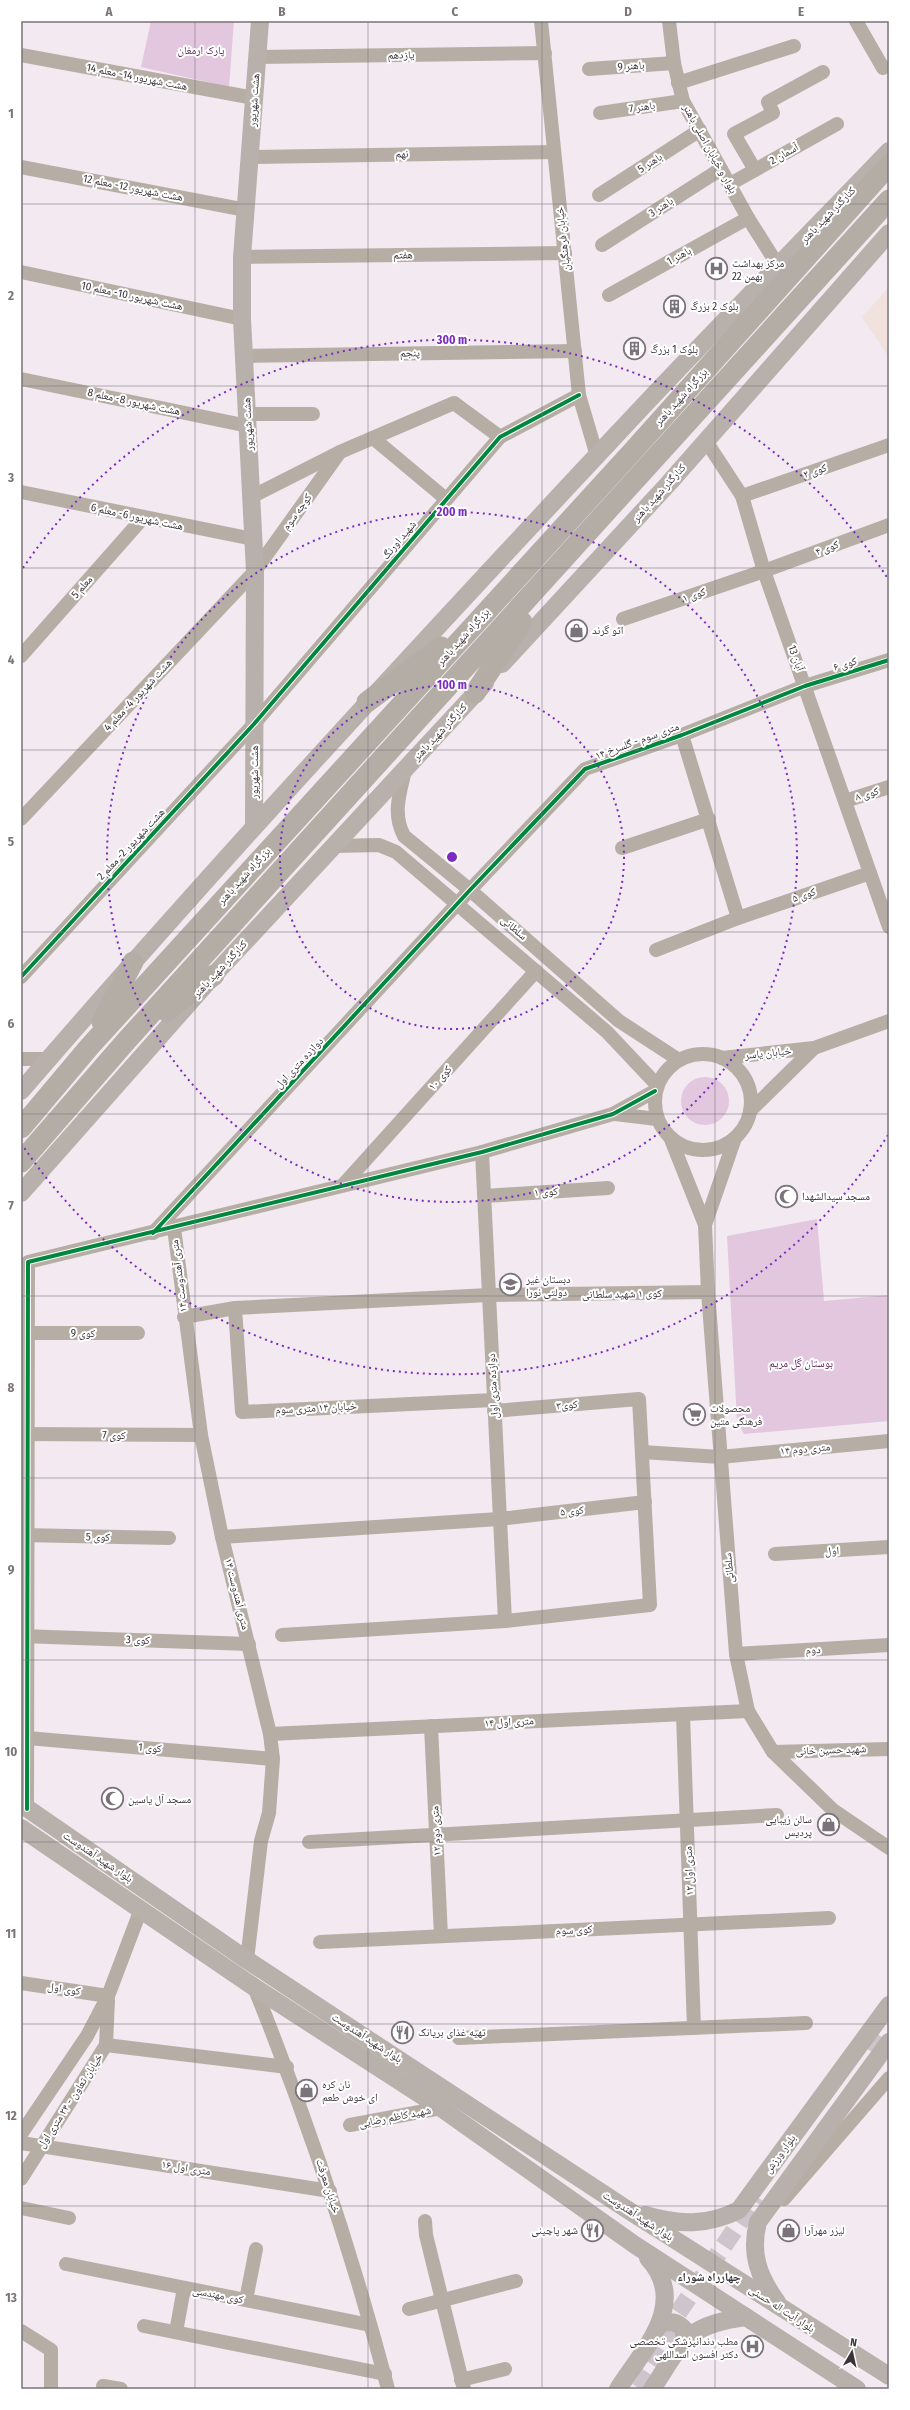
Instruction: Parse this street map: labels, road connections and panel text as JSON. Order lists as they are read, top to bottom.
{
  "streets": {
    "highway": ["بزرگراه شهید باهنر"],
    "main road": [
      "هشت شهریور",
      "کنارگذر شهید باهنر",
      "بلوار شهید آهندوست",
      "بلوار ورزش",
      "بلوار آیت اله حسنی"
    ],
    "street": [
      "یازدهم",
      "باهنر 9",
      "هشت شهریور 14- معلم 14",
      "باهنر 7",
      "بلوار و خیابان اصلی باهنر",
      "نهم",
      "آسمان 2",
      "باهنر 5",
      "هشت شهریور 12- معلم 12",
      "باهنر 3",
      "خیابان فرهنگیان",
      "هفتم",
      "باهنر 1",
      "هشت شهریور 10- معلم 10",
      "پنجم",
      "هشت شهریور 8- معلم 8",
      "کوی ۲",
      "کوچه سوم",
      "هشت شهریور 6- معلم 6",
      "شهید اورنگ",
      "کوی ۴",
      "معلم 5",
      "کوی ۱",
      "13 آبان",
      "کوی ۶",
      "هشت شهریور 4- معلم 4",
      "۱۴ متری سوم - گلسرخ",
      "کوی ۸",
      "هشت شهریور 2- معلم 2",
      "کوی ۵",
      "سلطانی",
      "خیابان یاسر",
      "دوازده متری اول",
      "کوی ۱۰",
      "۱۴ متری آهندوست",
      "کوی ۱ شهید سلطانی",
      "کوی 9",
      "کوی۳",
      "خیابان ۱۴ متری سوم",
      "کوی 7",
      "۱۴ متری دوم",
      "کوی 5",
      "اول",
      "کوی 3",
      "دوم",
      "۱۴ متری اول",
      "کوی 1",
      "شهید حسین خانی",
      "۱۲ متری دوم",
      "۱۲ متری اول",
      "کوی سوم",
      "کوی اول",
      "خیابان تعاون - ۲۴ متری اول",
      "شهید کاظم رضایی",
      "۱۶ متری اول",
      "خیابان معرفت",
      "کوی مهندسی"
    ]
  },
  "crossings": [
    ["یازدهم", "هشت شهریور"],
    ["یازدهم", "خیابان فرهنگیان"],
    ["باهنر 9", "بلوار و خیابان اصلی باهنر"],
    ["هشت شهریور 14- معلم 14", "هشت شهریور"],
    ["هشت شهریور", "نهم"],
    ["هشت شهریور", "هشت شهریور 12- معلم 12"],
    ["هشت شهریور", "کنارگذر شهید باهنر"],
    ["هشت شهریور", "هفتم"],
    ["هشت شهریور", "هشت شهریور 10- معلم 10"],
    ["هشت شهریور", "پنجم"],
    ["هشت شهریور", "هشت شهریور 8- معلم 8"],
    ["هشت شهریور", "کوچه سوم"],
    ["هشت شهریور", "هشت شهریور 6- معلم 6"],
    ["هشت شهریور", "شهید اورنگ"],
    ["هشت شهریور", "هشت شهریور 4- معلم 4"],
    ["هشت شهریور", "هشت شهریور 2- معلم 2"],
    ["باهنر 7", "بلوار و خیابان اصلی باهنر"],
    ["بلوار و خیابان اصلی باهنر", "آسمان 2"],
    ["بلوار و خیابان اصلی باهنر", "باهنر 5"],
    ["بلوار و خیابان اصلی باهنر", "باهنر 3"],
    ["بلوار و خیابان اصلی باهنر", "کنارگذر شهید باهنر"],
    ["بلوار و خیابان اصلی باهنر", "باهنر 1"],
    ["نهم", "خیابان فرهنگیان"],
    ["کنارگذر شهید باهنر", "خیابان فرهنگیان"],
    ["کنارگذر شهید باهنر", "13 آبان"],
    ["کنارگذر شهید باهنر", "سلطانی"],
    ["خیابان فرهنگیان", "هفتم"],
    ["خیابان فرهنگیان", "پنجم"],
    ["خیابان فرهنگیان", "شهید اورنگ"],
    ["کوی ۲", "13 آبان"],
    ["کوچه سوم", "هشت شهریور 4- معلم 4"],
    ["هشت شهریور 6- معلم 6", "معلم 5"],
    ["شهید اورنگ", "هشت شهریور 2- معلم 2"],
    ["کوی ۴", "کوی ۱"],
    ["کوی ۴", "13 آبان"],
    ["کوی ۱", "13 آبان"],
    ["کوی ۱", "دوازده متری اول"],
    ["13 آبان", "کوی ۶"],
    ["13 آبان", "۱۴ متری سوم - گلسرخ"],
    ["13 آبان", "کوی ۸"],
    ["13 آبان", "کوی ۵"],
    ["کوی ۶", "۱۴ متری سوم - گلسرخ"],
    ["۱۴ متری سوم - گلسرخ", "سلطانی"],
    ["۱۴ متری سوم - گلسرخ", "دوازده متری اول"],
    ["کوی ۵", "دوازده متری اول"],
    ["کوی ۵", "۱۴ متری آهندوست"],
    ["سلطانی", "خیابان یاسر"],
    ["سلطانی", "دوازده متری اول"],
    ["سلطانی", "کوی ۱۰"],
    ["سلطانی", "کوی ۱ شهید سلطانی"],
    ["سلطانی", "۱۴ متری دوم"],
    ["سلطانی", "دوم"],
    ["سلطانی", "۱۴ متری اول"],
    ["سلطانی", "شهید حسین خانی"],
    ["دوازده متری اول", "کوی ۱ شهید سلطانی"],
    ["دوازده متری اول", "کوی۳"],
    ["دوازده متری اول", "خیابان ۱۴ متری سوم"],
    ["۱۴ متری آهندوست", "کوی ۱ شهید سلطانی"],
    ["۱۴ متری آهندوست", "کوی 7"],
    ["۱۴ متری آهندوست", "کوی 3"],
    ["۱۴ متری آهندوست", "۱۴ متری اول"],
    ["۱۴ متری آهندوست", "کوی 1"],
    ["۱۴ متری آهندوست", "بلوار شهید آهندوست"],
    ["کوی ۱ شهید سلطانی", "خیابان ۱۴ متری سوم"],
    ["کوی۳", "خیابان ۱۴ متری سوم"],
    ["کوی۳", "۱۴ متری دوم"],
    ["۱۴ متری اول", "۱۲ متری دوم"],
    ["۱۴ متری اول", "۱۲ متری اول"],
    ["۱۲ متری دوم", "کوی سوم"],
    ["بلوار شهید آهندوست", "خیابان تعاون - ۲۴ متری اول"],
    ["بلوار شهید آهندوست", "شهید کاظم رضایی"],
    ["بلوار شهید آهندوست", "بلوار ورزش"],
    ["بلوار شهید آهندوست", "خیابان معرفت"],
    ["بلوار شهید آهندوست", "بلوار آیت اله حسنی"],
    ["۱۲ متری اول", "کوی سوم"],
    ["کوی اول", "خیابان تعاون - ۲۴ متری اول"],
    ["خیابان تعاون - ۲۴ متری اول", "۱۶ متری اول"],
    ["بلوار ورزش", "بلوار آیت اله حسنی"],
    ["۱۶ متری اول", "خیابان معرفت"],
    ["خیابان معرفت", "کوی مهندسی"]
  ],
  "districts": ["چهارراه شوراء"],
  "parks": ["پارک ارمغان", "بوستان گل مریم"],
  "places": {
    "hospital": ["مرکز بهداشت 22 بهمن", "مطب دندانپزشکی تخصصی دکتر افسون اسداللهی"],
    "building": ["بلوک 2 بزرگ", "بلوک 1 بزرگ"],
    "shop": [
      "اتو گرند",
      "سالن زیبایی پردیس",
      "نان کره ای خوش طعم",
      "لیزر مهرآرا"
    ],
    "mosque": ["مسجد سیدالشهدا", "مسجد آل یاسین"],
    "school or university": ["دبستان غیر دولتی نورا"],
    "supermarket": ["محصولات فرهنگی متین"],
    "restaurant": ["تهیه غذای بریانک", "شهر پاچینی"]
  },
  "north": "top",
  "grid": {
    "columns": [
      "A",
      "B",
      "C",
      "D",
      "E"
    ],
    "rows": [
      "1",
      "2",
      "3",
      "4",
      "5",
      "6",
      "7",
      "8",
      "9",
      "10",
      "11",
      "12",
      "13"
    ]
  },
  "rings": ["300 m", "200 m", "100 m"]
}
